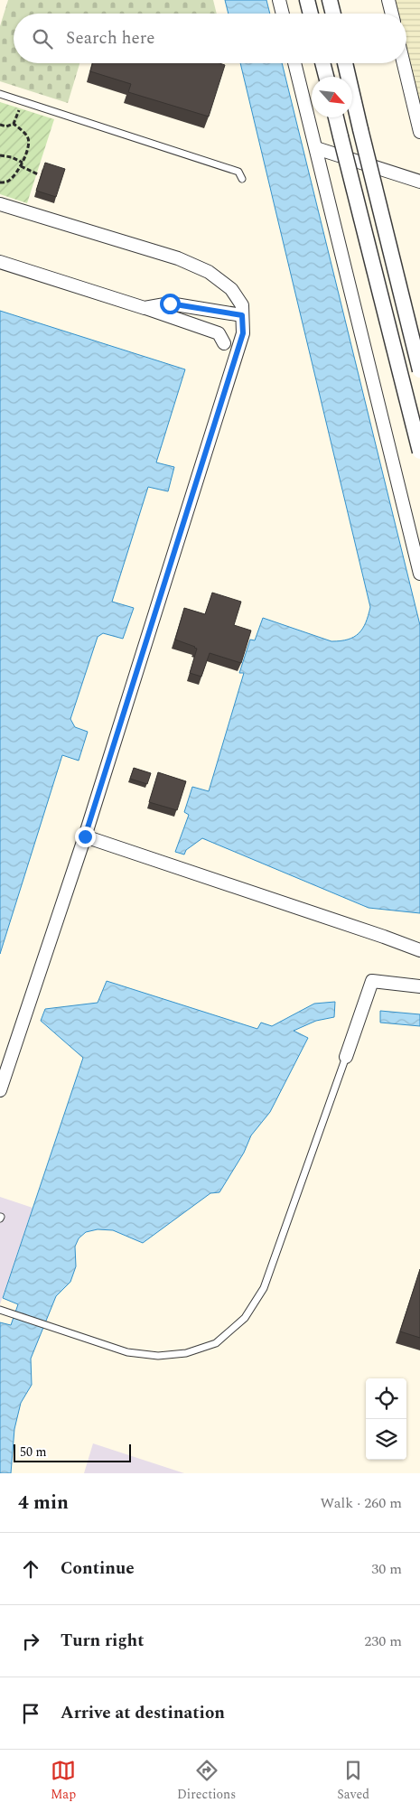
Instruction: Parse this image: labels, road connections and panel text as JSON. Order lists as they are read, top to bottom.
{
  "scale_bar": "50 m",
  "north": "bottom right",
  "page": {
    "search": "Search here",
    "scale": "50 m",
    "heading": ["4 min", "Walk · 260 m"],
    "list": [
      ["Continue", "30 m"],
      ["Turn right", "230 m"],
      "Arrive at destination"
    ],
    "nav": ["Map", "Directions", "Saved"]
  }
}
